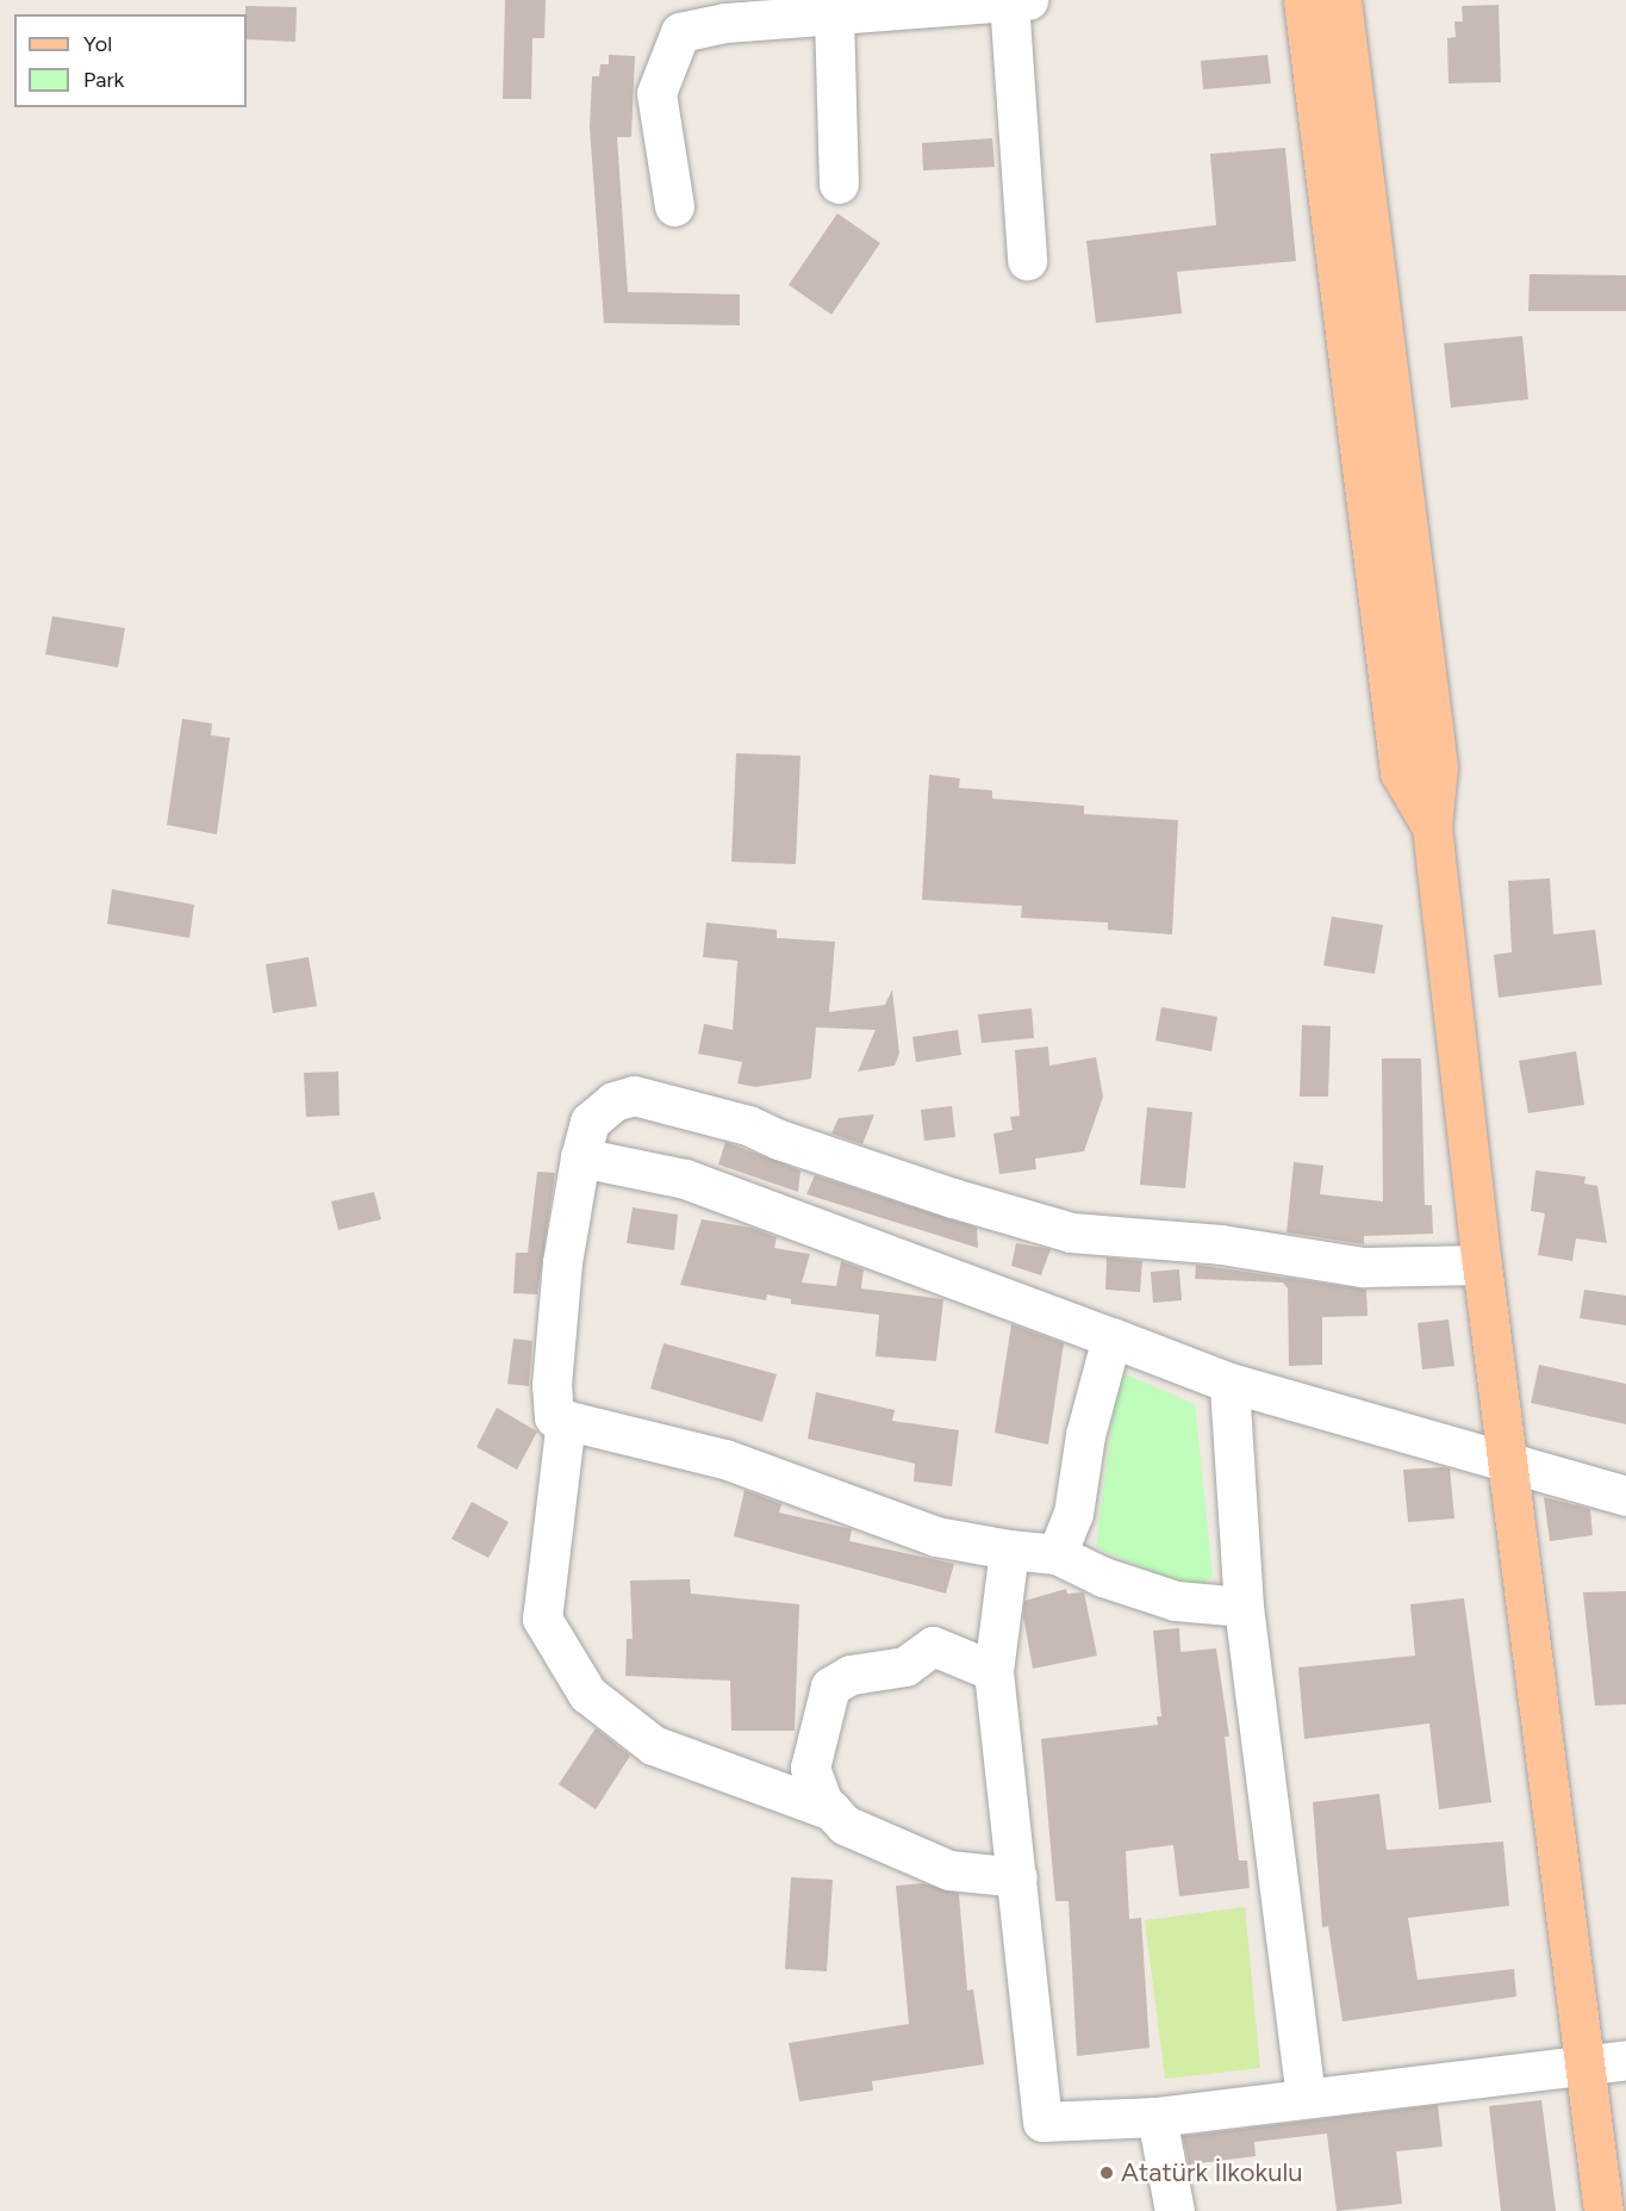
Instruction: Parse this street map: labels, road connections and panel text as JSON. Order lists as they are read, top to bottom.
{
  "places": ["Atatürk İlkokulu"],
  "legend": ["Yol", "Park"]
}
